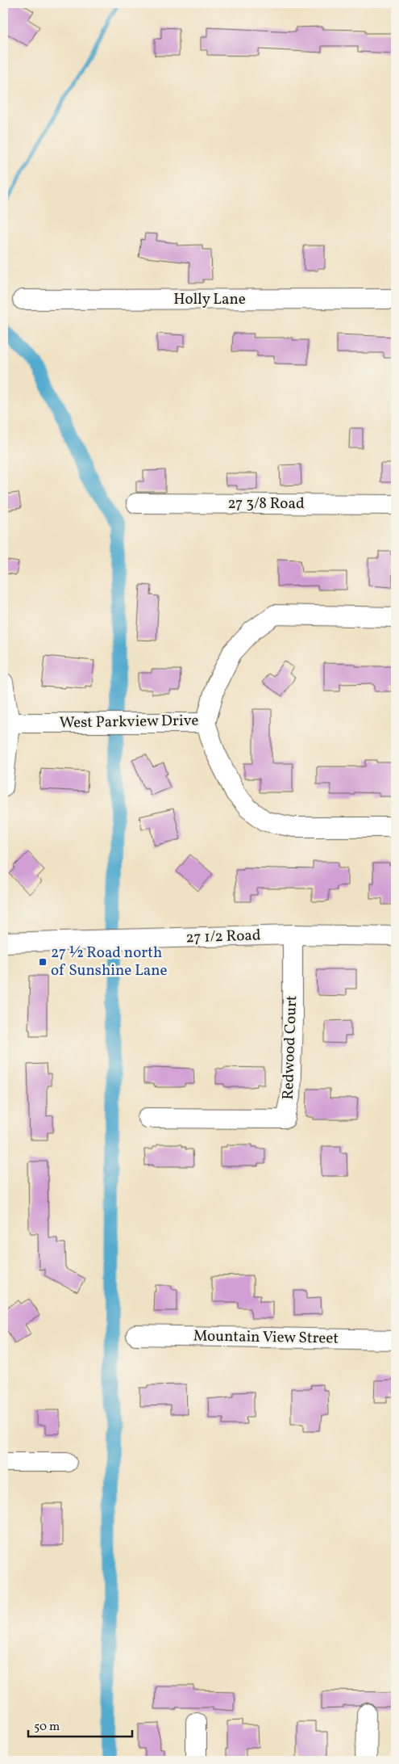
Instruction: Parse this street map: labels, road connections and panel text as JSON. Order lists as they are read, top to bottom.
{
  "streets": {
    "street": [
      "Holly Lane",
      "27 3/8 Road",
      "West Parkview Drive",
      "27 1/2 Road",
      "Redwood Court",
      "Mountain View Street"
    ]
  },
  "crossings": [
    ["27 1/2 Road", "Redwood Court"]
  ],
  "places": {
    "transit": ["27 ½ Road north of Sunshine Lane"]
  },
  "scale_bar": "50 m"
}
